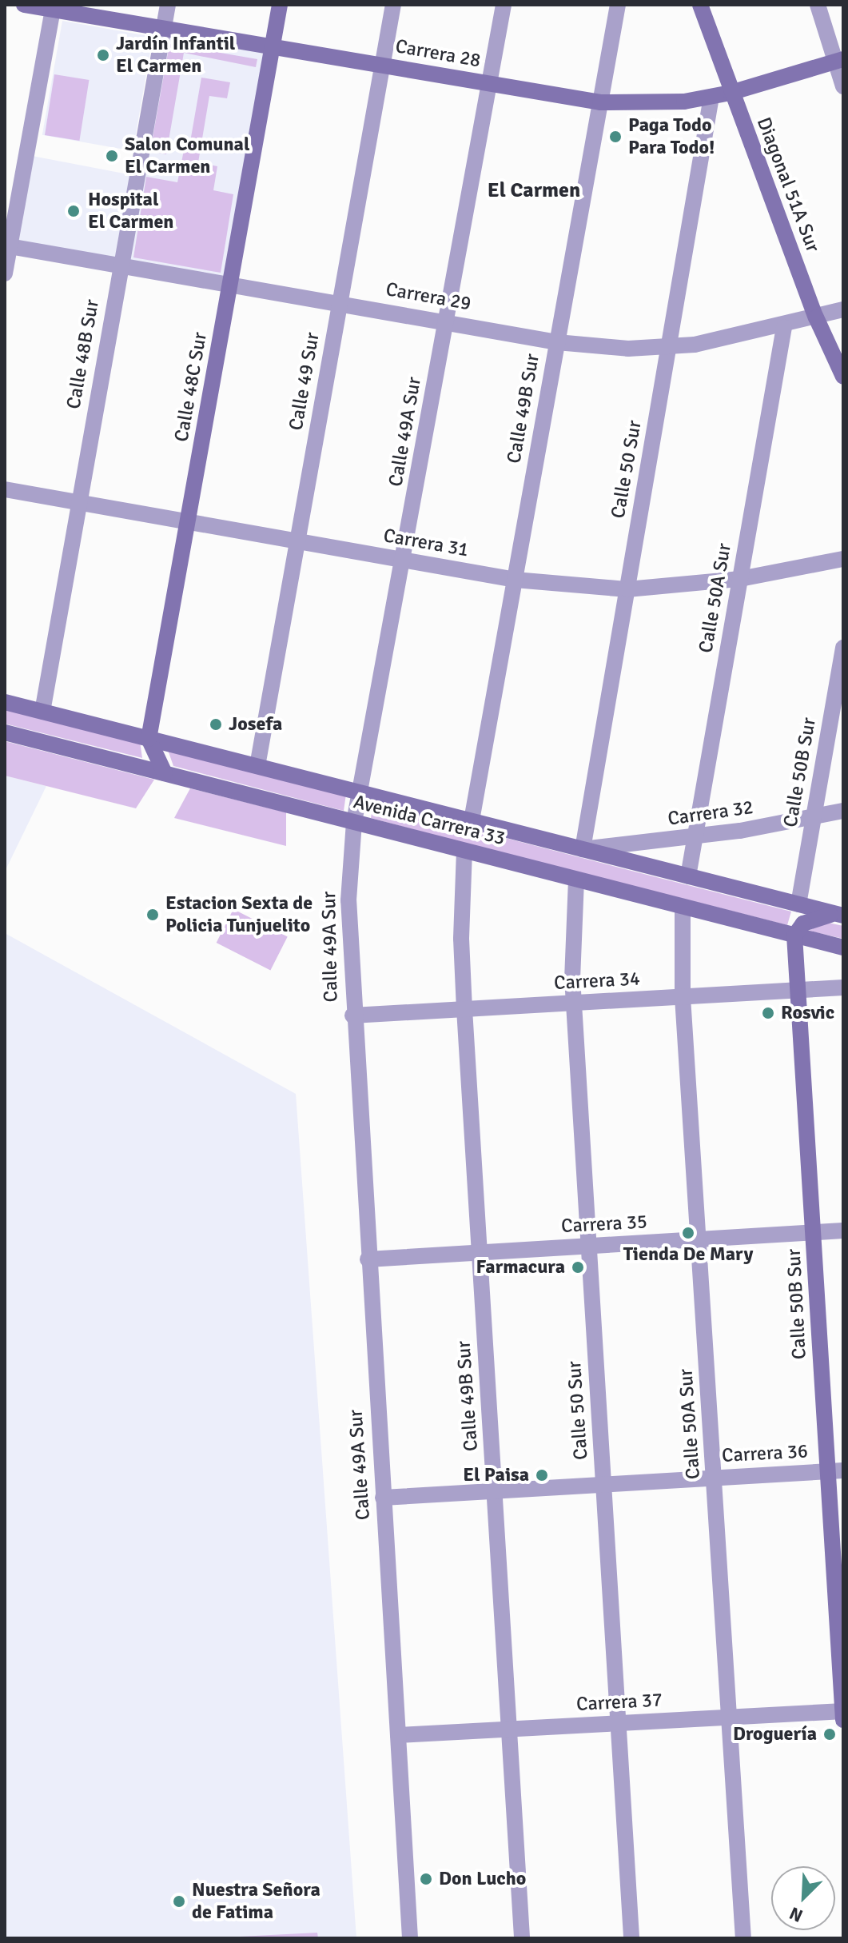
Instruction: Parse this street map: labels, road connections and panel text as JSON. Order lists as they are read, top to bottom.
{
  "streets": {
    "main road": [
      "Carrera 28",
      "Diagonal 51A Sur",
      "Calle 48C Sur",
      "Calle 50B Sur",
      "Avenida Carrera 33"
    ],
    "street": [
      "Carrera 29",
      "Calle 48B Sur",
      "Calle 49 Sur",
      "Calle 49B Sur",
      "Calle 49A Sur",
      "Calle 50 Sur",
      "Carrera 31",
      "Calle 50A Sur",
      "Carrera 32",
      "Carrera 34",
      "Carrera 35",
      "Carrera 36",
      "Carrera 37"
    ]
  },
  "crossings": [
    ["Carrera 28", "Diagonal 51A Sur"],
    ["Carrera 28", "Calle 48B Sur"],
    ["Carrera 28", "Calle 49 Sur"],
    ["Carrera 28", "Calle 48C Sur"],
    ["Carrera 28", "Calle 49B Sur"],
    ["Carrera 28", "Calle 49A Sur"],
    ["Carrera 28", "Calle 50 Sur"],
    ["Diagonal 51A Sur", "Carrera 29"],
    ["Carrera 29", "Calle 48B Sur"],
    ["Carrera 29", "Calle 49 Sur"],
    ["Carrera 29", "Calle 48C Sur"],
    ["Carrera 29", "Calle 49B Sur"],
    ["Carrera 29", "Calle 49A Sur"],
    ["Carrera 29", "Calle 50 Sur"],
    ["Carrera 29", "Calle 50A Sur"],
    ["Calle 48B Sur", "Carrera 31"],
    ["Calle 48B Sur", "Avenida Carrera 33"],
    ["Calle 49 Sur", "Carrera 31"],
    ["Calle 49 Sur", "Avenida Carrera 33"],
    ["Calle 48C Sur", "Carrera 31"],
    ["Calle 48C Sur", "Avenida Carrera 33"],
    ["Calle 49B Sur", "Carrera 31"],
    ["Calle 49B Sur", "Avenida Carrera 33"],
    ["Calle 49B Sur", "Carrera 34"],
    ["Calle 49B Sur", "Carrera 35"],
    ["Calle 49B Sur", "Carrera 36"],
    ["Calle 49B Sur", "Carrera 37"],
    ["Calle 49A Sur", "Carrera 31"],
    ["Calle 49A Sur", "Avenida Carrera 33"],
    ["Calle 49A Sur", "Carrera 34"],
    ["Calle 49A Sur", "Carrera 35"],
    ["Calle 49A Sur", "Carrera 36"],
    ["Calle 49A Sur", "Carrera 37"],
    ["Calle 50 Sur", "Carrera 31"],
    ["Calle 50 Sur", "Carrera 32"],
    ["Calle 50 Sur", "Avenida Carrera 33"],
    ["Calle 50 Sur", "Carrera 34"],
    ["Calle 50 Sur", "Carrera 35"],
    ["Calle 50 Sur", "Carrera 36"],
    ["Calle 50 Sur", "Carrera 37"],
    ["Carrera 31", "Calle 50A Sur"],
    ["Calle 50A Sur", "Carrera 32"],
    ["Calle 50A Sur", "Avenida Carrera 33"],
    ["Calle 50A Sur", "Carrera 34"],
    ["Calle 50A Sur", "Carrera 35"],
    ["Calle 50A Sur", "Carrera 36"],
    ["Calle 50A Sur", "Carrera 37"],
    ["Calle 50B Sur", "Carrera 32"],
    ["Calle 50B Sur", "Avenida Carrera 33"],
    ["Calle 50B Sur", "Carrera 34"],
    ["Calle 50B Sur", "Carrera 35"],
    ["Calle 50B Sur", "Carrera 36"],
    ["Calle 50B Sur", "Carrera 37"],
    ["Carrera 32", "Avenida Carrera 33"]
  ],
  "districts": ["El Carmen"],
  "places": [
    "Jardín Infantil El Carmen",
    "Paga Todo Para Todo!",
    "Salon Comunal El Carmen",
    "Hospital El Carmen",
    "Josefa",
    "Estacion Sexta de Policia Tunjuelito",
    "Rosvic",
    "Tienda De Mary",
    "Farmacura",
    "El Paisa",
    "Droguería",
    "Don Lucho",
    "Nuestra Señora de Fatima"
  ],
  "north": "bottom left"
}
